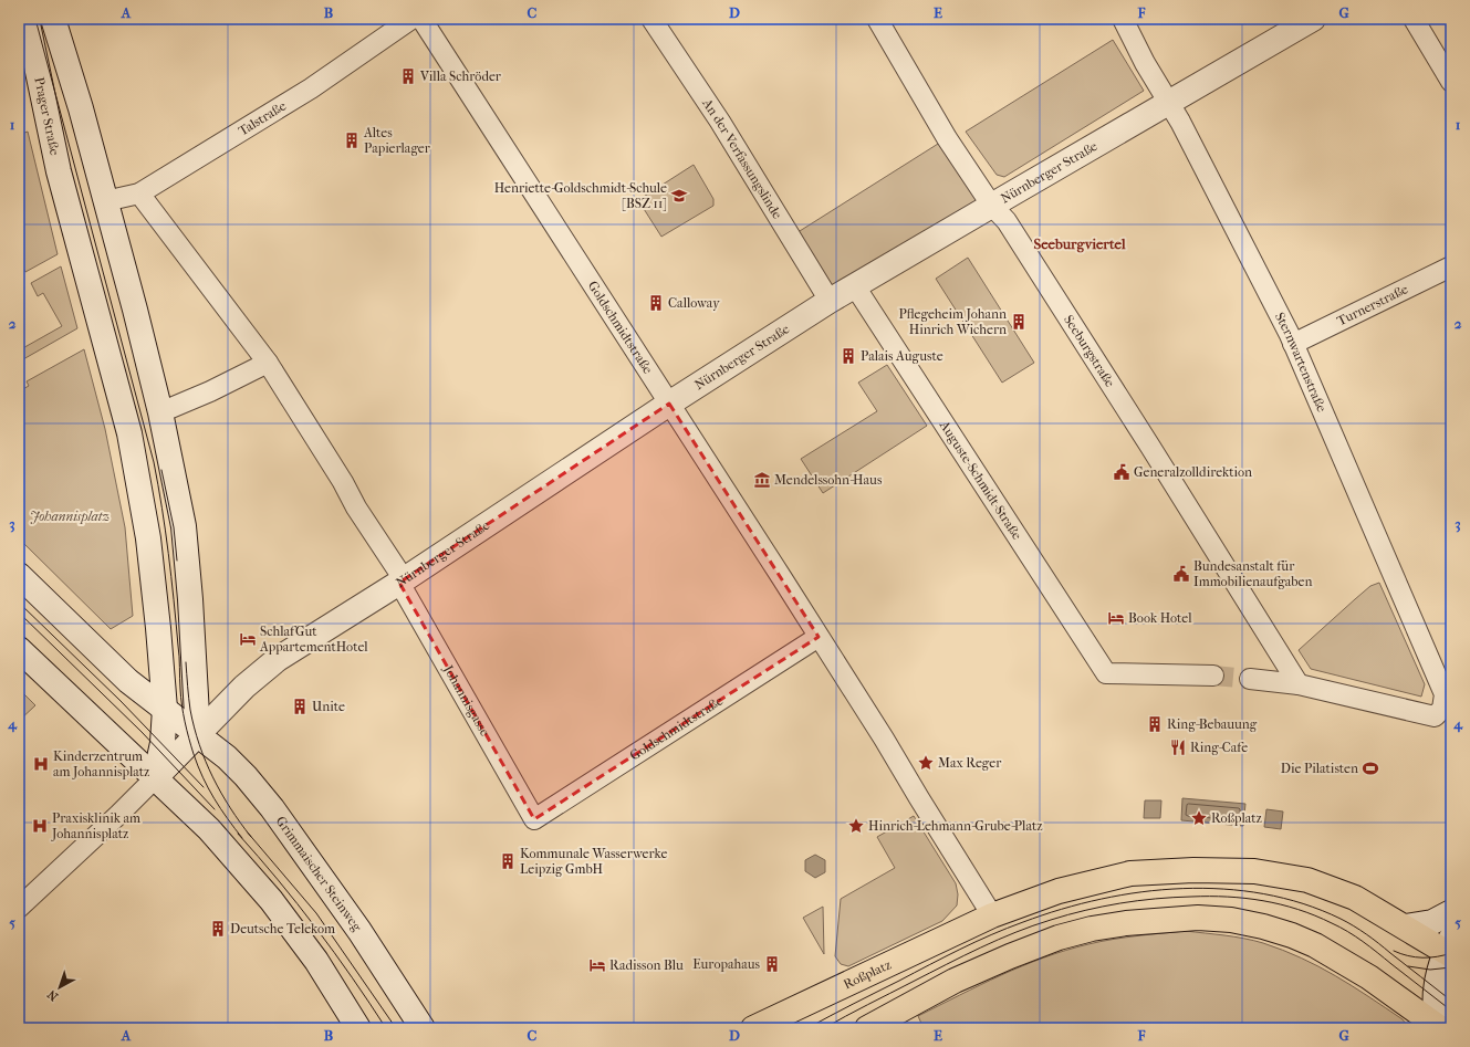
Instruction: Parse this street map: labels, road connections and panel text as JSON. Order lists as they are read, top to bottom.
{
  "streets": {
    "main road": [
      "Prager Straße",
      "Nürnberger Straße",
      "Grimmaischer Steinweg",
      "Roßplatz"
    ],
    "street": [
      "Talstraße",
      "An der Verfassungslinde",
      "Turnerstraße",
      "Goldschmidtstraße",
      "Seeburgstraße",
      "Sternwartenstraße",
      "Auguste-Schmidt-Straße",
      "Johannisgasse"
    ]
  },
  "crossings": [
    ["An der Verfassungslinde", "Nürnberger Straße"],
    ["Nürnberger Straße", "Goldschmidtstraße"],
    ["Nürnberger Straße", "Seeburgstraße"],
    ["Nürnberger Straße", "Sternwartenstraße"],
    ["Nürnberger Straße", "Auguste-Schmidt-Straße"],
    ["Nürnberger Straße", "Johannisgasse"],
    ["Nürnberger Straße", "Grimmaischer Steinweg"],
    ["Turnerstraße", "Sternwartenstraße"],
    ["Goldschmidtstraße", "Johannisgasse"],
    ["Goldschmidtstraße", "Roßplatz"],
    ["Seeburgstraße", "Sternwartenstraße"]
  ],
  "districts": ["Seeburgviertel"],
  "parks": ["Johannisplatz"],
  "places": {
    "building": [
      "Villa Schröder",
      "Altes Papierlager",
      "Calloway",
      "Pflegeheim Johann Hinrich Wichern",
      "Palais Auguste",
      "Unite",
      "Ring-Bebauung",
      "Kommunale Wasserwerke Leipzig GmbH",
      "Deutsche Telekom",
      "Europahaus"
    ],
    "school or university": ["Henriette-Goldschmidt-Schule [BSZ 11]"],
    "public building": ["Generalzolldirektion", "Bundesanstalt für Immobilienaufgaben"],
    "museum": ["Mendelssohn-Haus"],
    "hotel": ["Book Hotel", "SchlafGut AppartementHotel", "Radisson Blu"],
    "restaurant": ["Ring-Cafe"],
    "place": ["Max Reger", "Roßplatz", "Hinrich-Lehmann-Grube-Platz"],
    "hospital": ["Kinderzentrum am Johannisplatz", "Praxisklinik am Johannisplatz"],
    "sports": ["Die Pilatisten"]
  },
  "north": "bottom left",
  "grid": {
    "columns": [
      "A",
      "B",
      "C",
      "D",
      "E",
      "F",
      "G"
    ],
    "rows": [
      "1",
      "2",
      "3",
      "4",
      "5"
    ]
  }
}
